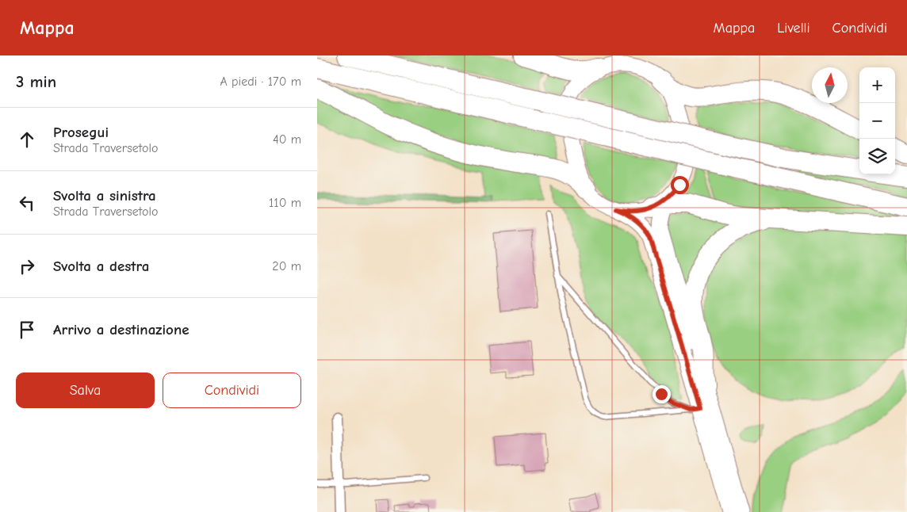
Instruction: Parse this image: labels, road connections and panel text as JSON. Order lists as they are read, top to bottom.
{
  "north": "top",
  "page": {
    "header": "Mappa",
    "nav": ["Mappa", "Livelli", "Condividi"],
    "heading": ["3 min", "A piedi · 170 m"],
    "map_buttons": ["+", "−"],
    "list": [
      ["Prosegui", "Strada Traversetolo", "40 m"],
      ["Svolta a sinistra", "Strada Traversetolo", "110 m"],
      ["Svolta a destra", "20 m"],
      "Arrivo a destinazione"
    ],
    "buttons": ["Salva", "Condividi"]
  }
}
